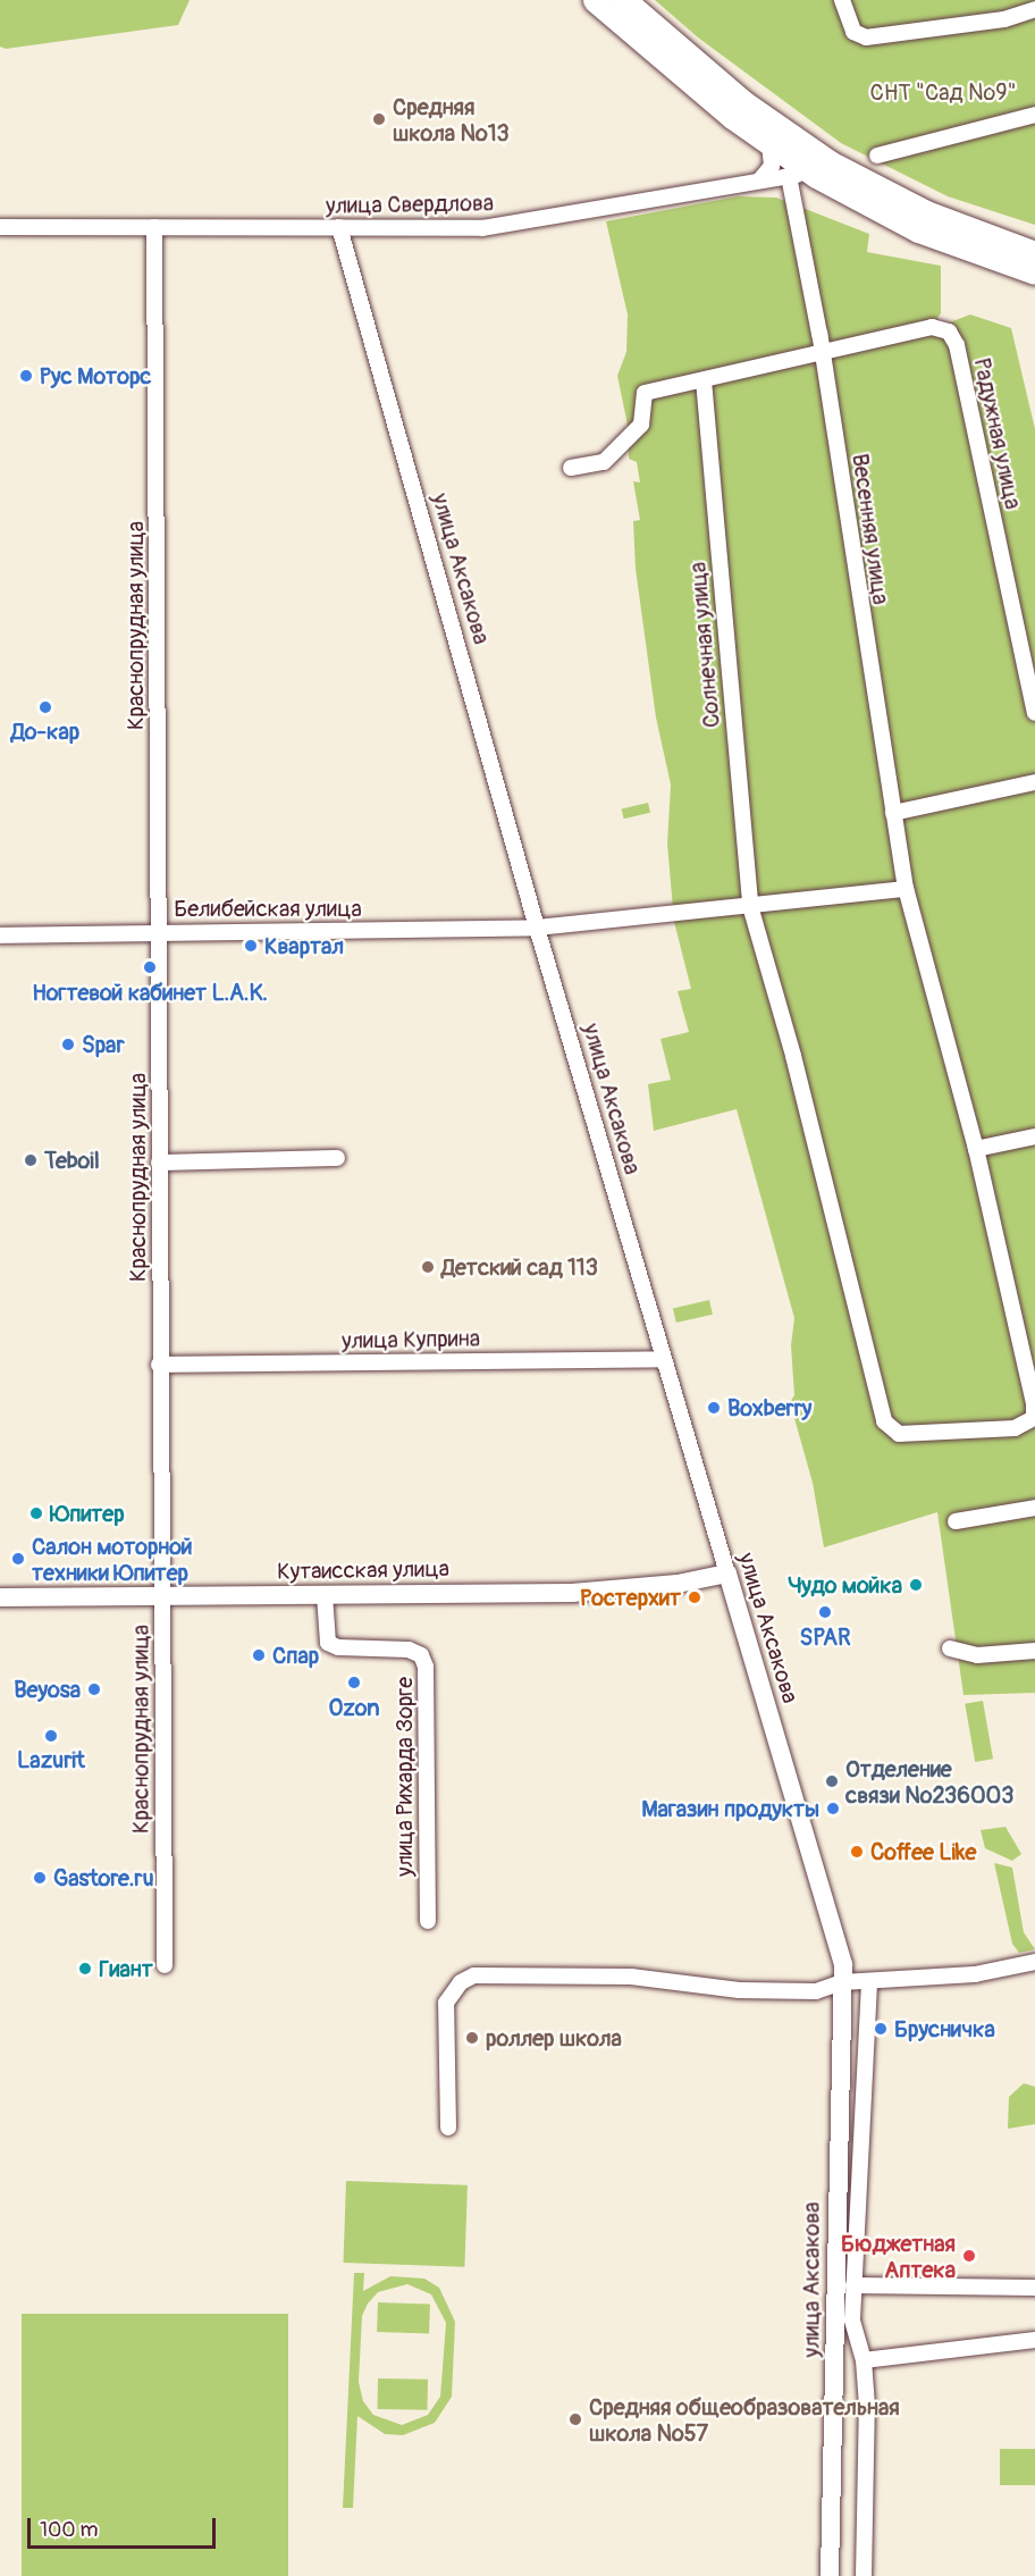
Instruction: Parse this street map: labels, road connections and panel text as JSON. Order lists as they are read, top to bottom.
{
  "streets": {
    "street": [
      "улица Свердлова",
      "Радужная улица",
      "Весенняя улица",
      "улица Аксакова",
      "Краснопрудная улица",
      "Солнечная улица",
      "Белибейская улица",
      "улица Куприна",
      "Кутаисская улица",
      "улица Рихарда Зорге"
    ]
  },
  "crossings": [
    ["улица Свердлова", "Весенняя улица"],
    ["улица Свердлова", "улица Аксакова"],
    ["улица Свердлова", "Краснопрудная улица"],
    ["Радужная улица", "Весенняя улица"],
    ["Весенняя улица", "Солнечная улица"],
    ["Весенняя улица", "Белибейская улица"],
    ["улица Аксакова", "Белибейская улица"],
    ["улица Аксакова", "улица Куприна"],
    ["улица Аксакова", "Кутаисская улица"],
    ["Краснопрудная улица", "Белибейская улица"],
    ["Краснопрудная улица", "улица Куприна"],
    ["Краснопрудная улица", "Кутаисская улица"],
    ["Солнечная улица", "Белибейская улица"],
    ["Кутаисская улица", "улица Рихарда Зорге"]
  ],
  "parks": ["СНТ \"Сад №9\""],
  "places": [
    "Средняя школа №13",
    "Рус Моторс",
    "До-кар",
    "Квартал",
    "Ногтевой кабинет L.A.K.",
    "Spar",
    "Teboil",
    "Детский сад 113",
    "Boxberry",
    "Юпитер",
    "Салон моторной техники Юпитер",
    "Чудо мойка",
    "Ростерхит",
    "SPAR",
    "Спар",
    "Ozon",
    "Beyosa",
    "Lazurit",
    "Отделение связи №236003",
    "Магазин продукты",
    "Coffee Like",
    "Gastore.ru",
    "Гиант",
    "Брусничка",
    "роллер школа",
    "Бюджетная Аптека",
    "Средняя общеобразовательная школа №57"
  ],
  "scale_bar": "100 m"
}
